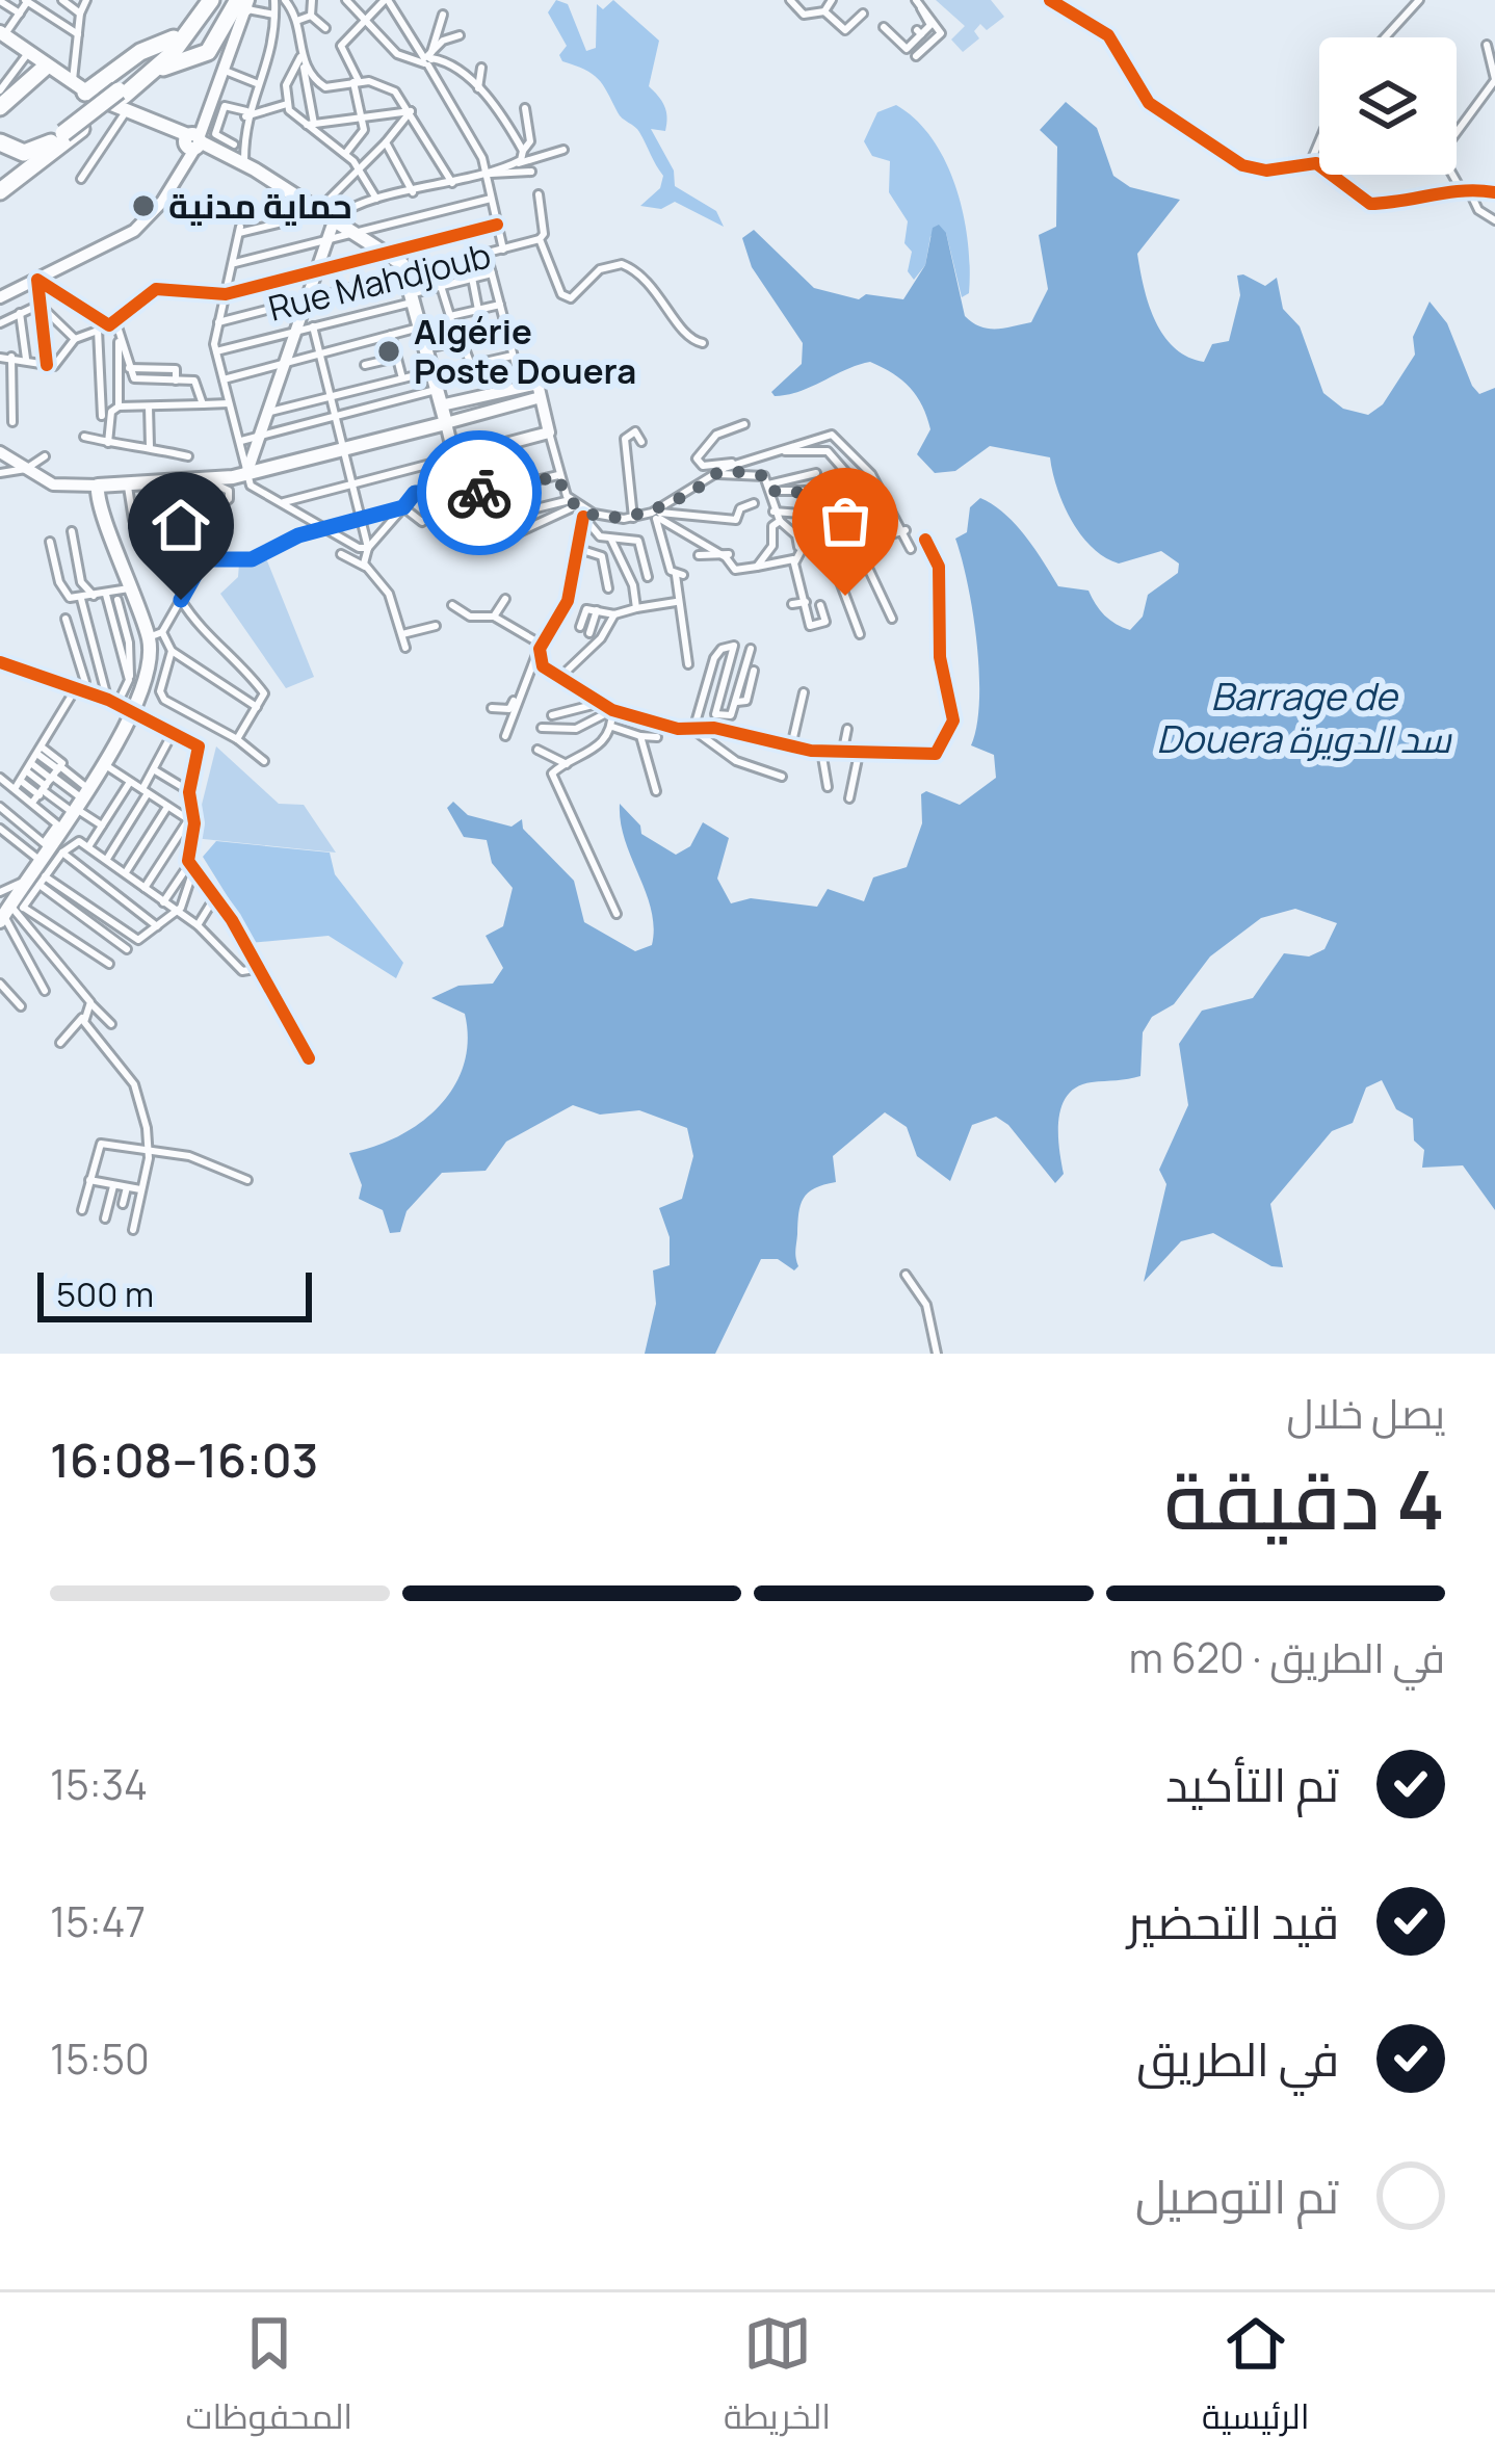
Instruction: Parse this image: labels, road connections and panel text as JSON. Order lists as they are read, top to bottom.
{
  "streets": {
    "street": ["Rue Mahdjoub"]
  },
  "water": ["Barrage de Douera سد الدويرة"],
  "places": ["حماية مدنية", "Algérie Poste Douera"],
  "scale_bar": "500 m",
  "page": {
    "scale": "500 m",
    "heading": ["4 دقيقة", "يصل خلال", "16:03–16:08"],
    "bar": "في الطريق · 620 m",
    "list": [
      ["تم التأكيد", "15:34"],
      ["قيد التحضير", "15:47"],
      ["في الطريق", "15:50"],
      "تم التوصيل"
    ],
    "tabs": ["الرئيسية", "الخريطة", "المحفوظات"]
  }
}
